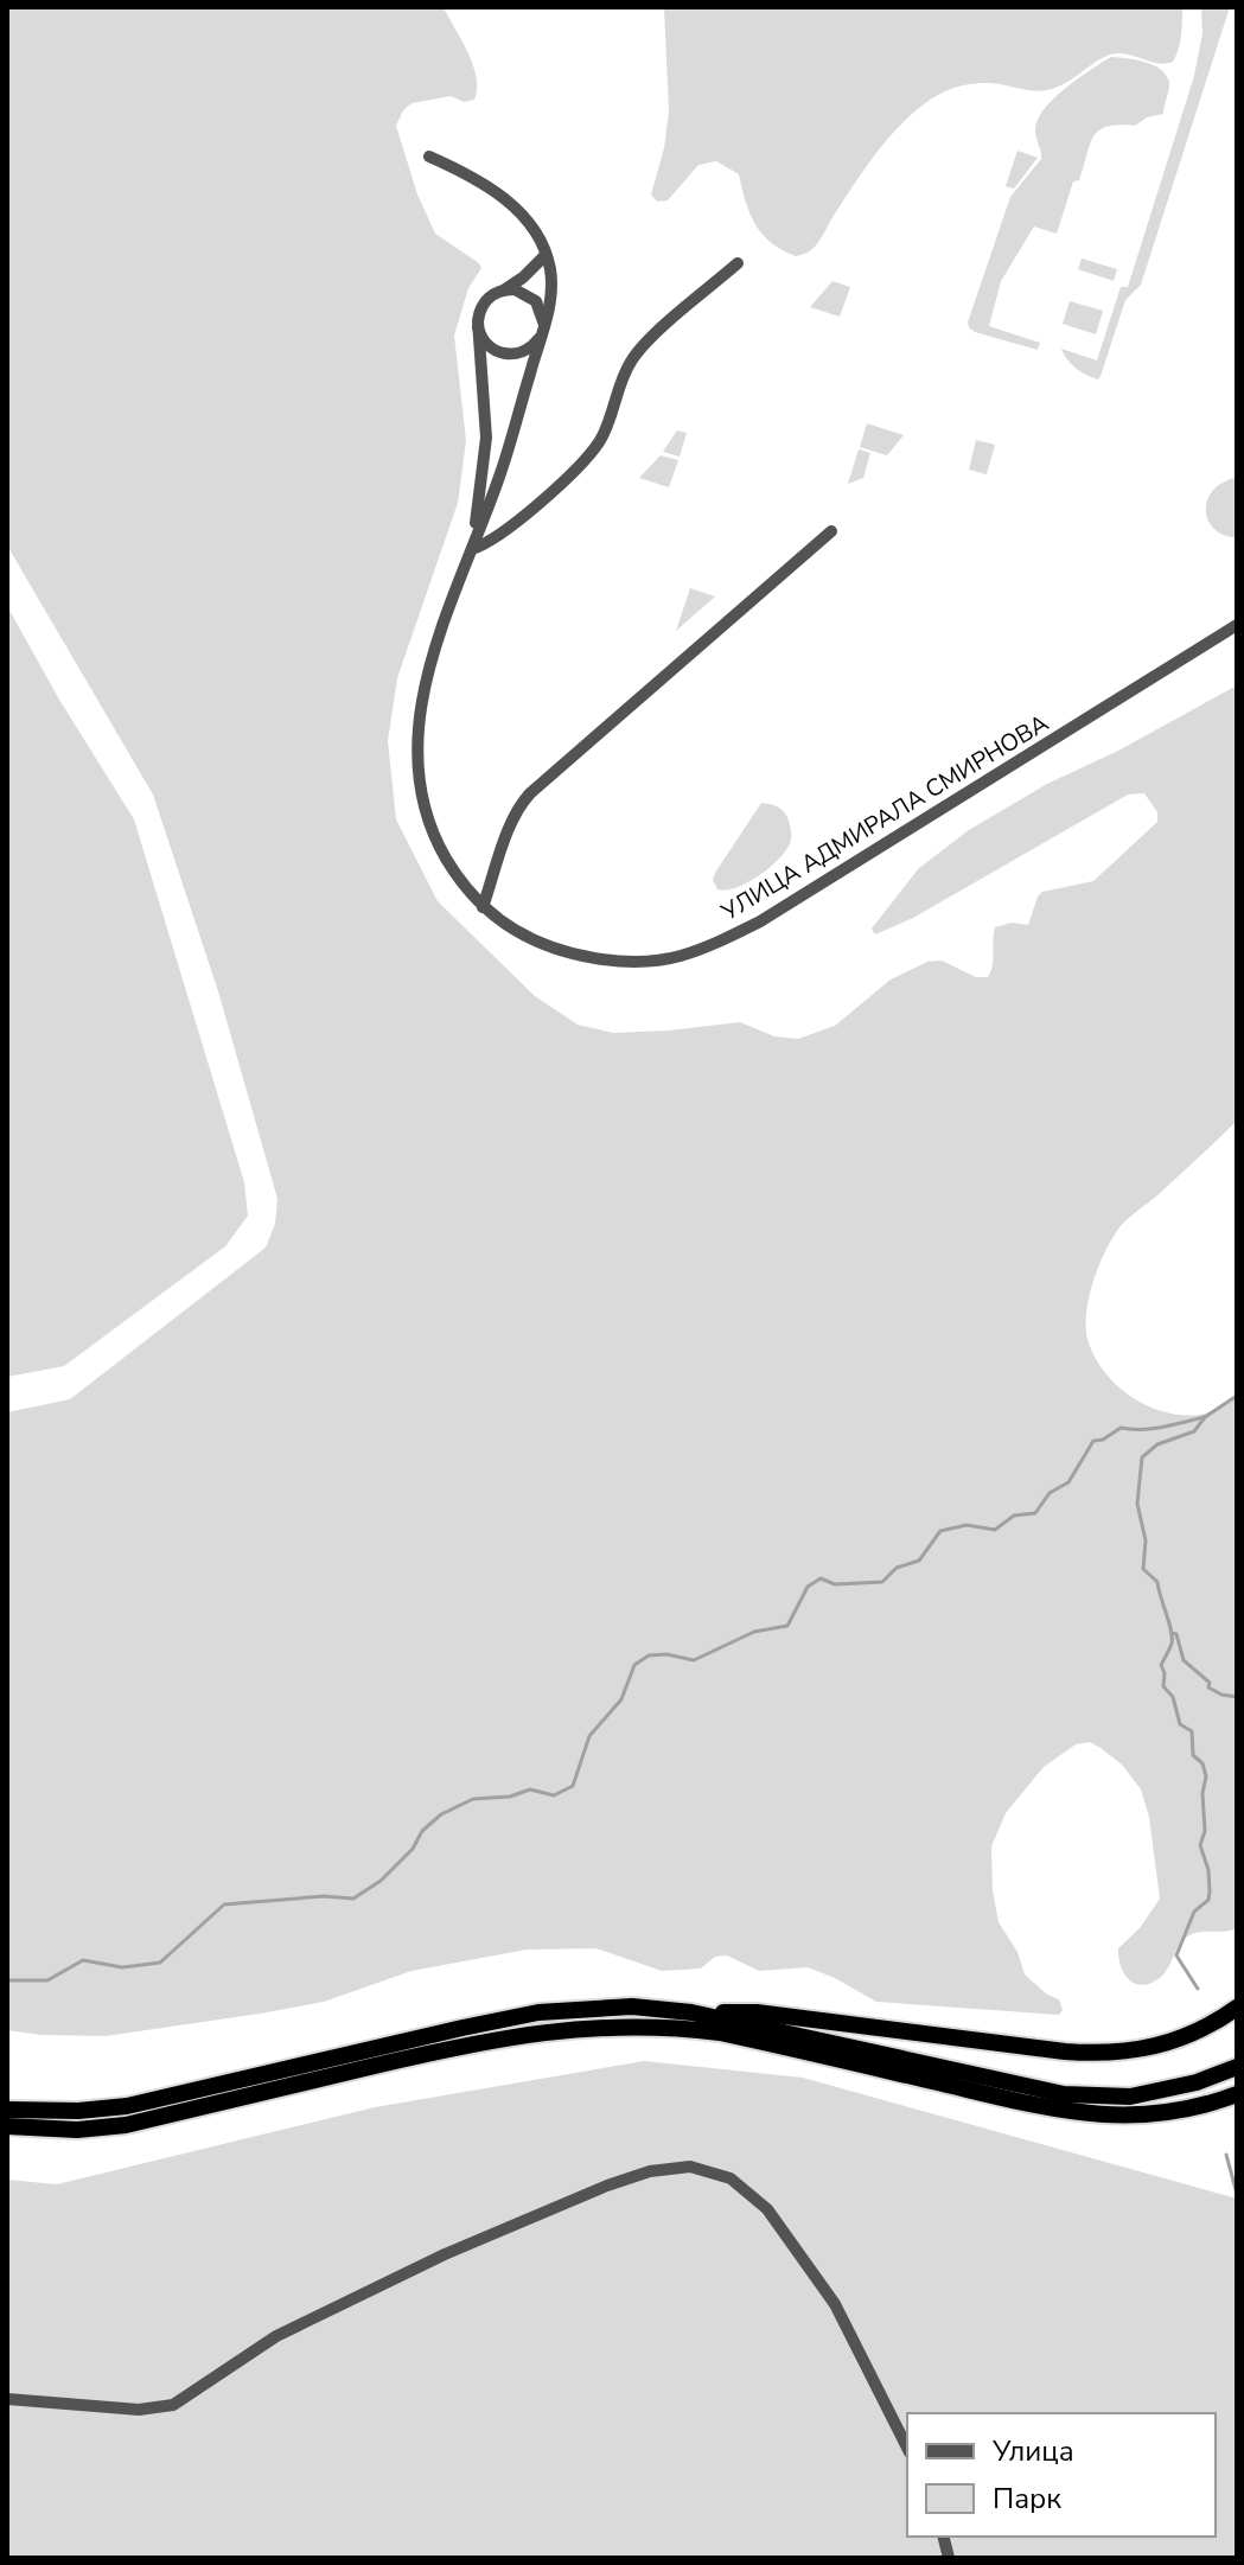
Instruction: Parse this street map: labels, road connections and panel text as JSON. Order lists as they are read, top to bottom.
{
  "streets": {
    "street": ["УЛИЦА АДМИРАЛА СМИРНОВА"]
  },
  "legend": ["Улица", "Парк"]
}
